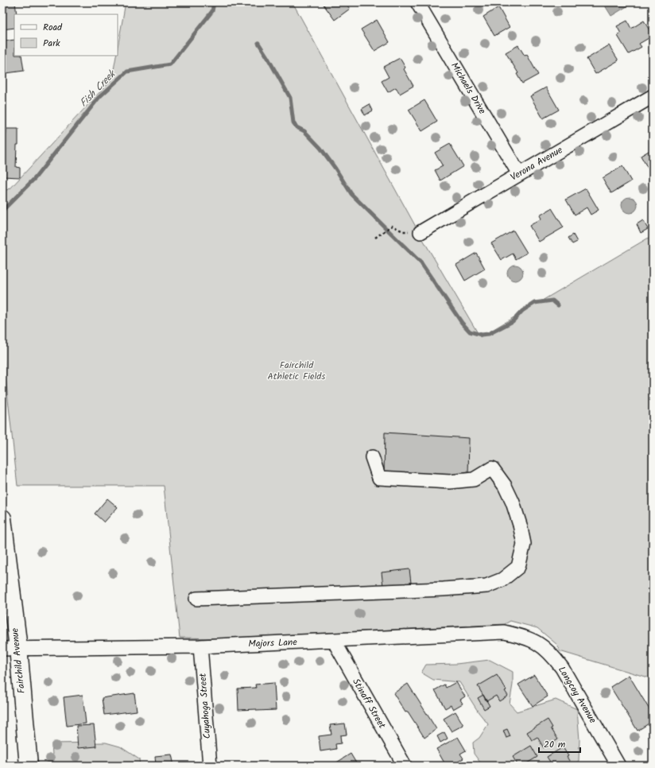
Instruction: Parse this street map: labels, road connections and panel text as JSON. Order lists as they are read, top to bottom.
{
  "streets": {
    "main road": ["Fairchild Avenue"],
    "street": [
      "Michaels Drive",
      "Verona Avenue",
      "Majors Lane",
      "Longcoy Avenue",
      "Stinaff Street",
      "Cuyahoga Street"
    ]
  },
  "crossings": [
    ["Michaels Drive", "Verona Avenue"],
    ["Majors Lane", "Fairchild Avenue"],
    ["Majors Lane", "Longcoy Avenue"],
    ["Majors Lane", "Stinaff Street"],
    ["Majors Lane", "Cuyahoga Street"]
  ],
  "water": ["Fish Creek"],
  "parks": ["Fairchild Athletic Fields"],
  "legend": ["Road", "Park"],
  "scale_bar": "20 m"
}
